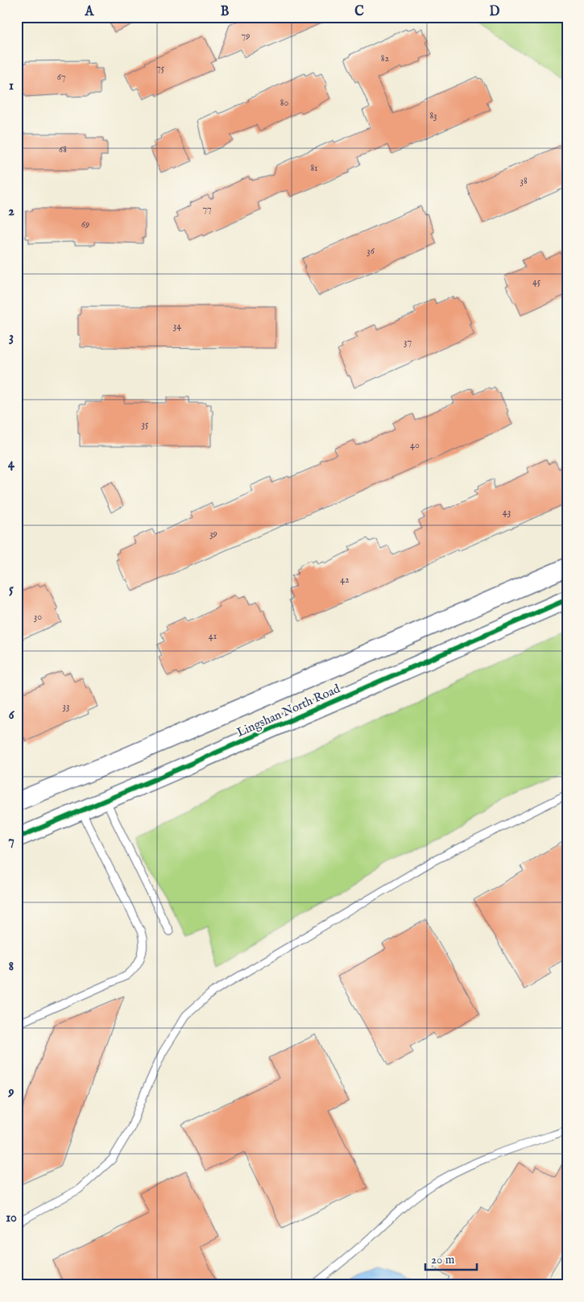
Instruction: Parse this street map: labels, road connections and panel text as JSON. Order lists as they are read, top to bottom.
{
  "streets": {
    "street": ["Lingshan North Road"]
  },
  "house_numbers": [
    "79",
    "82",
    "75",
    "67",
    "80",
    "83",
    "68",
    "81",
    "38",
    "77",
    "69",
    "36",
    "45",
    "34",
    "37",
    "35",
    "40",
    "43",
    "39",
    "42",
    "30",
    "41",
    "33"
  ],
  "scale_bar": "20 m",
  "grid": {
    "columns": [
      "A",
      "B",
      "C",
      "D"
    ],
    "rows": [
      "1",
      "2",
      "3",
      "4",
      "5",
      "6",
      "7",
      "8",
      "9",
      "10"
    ]
  }
}
